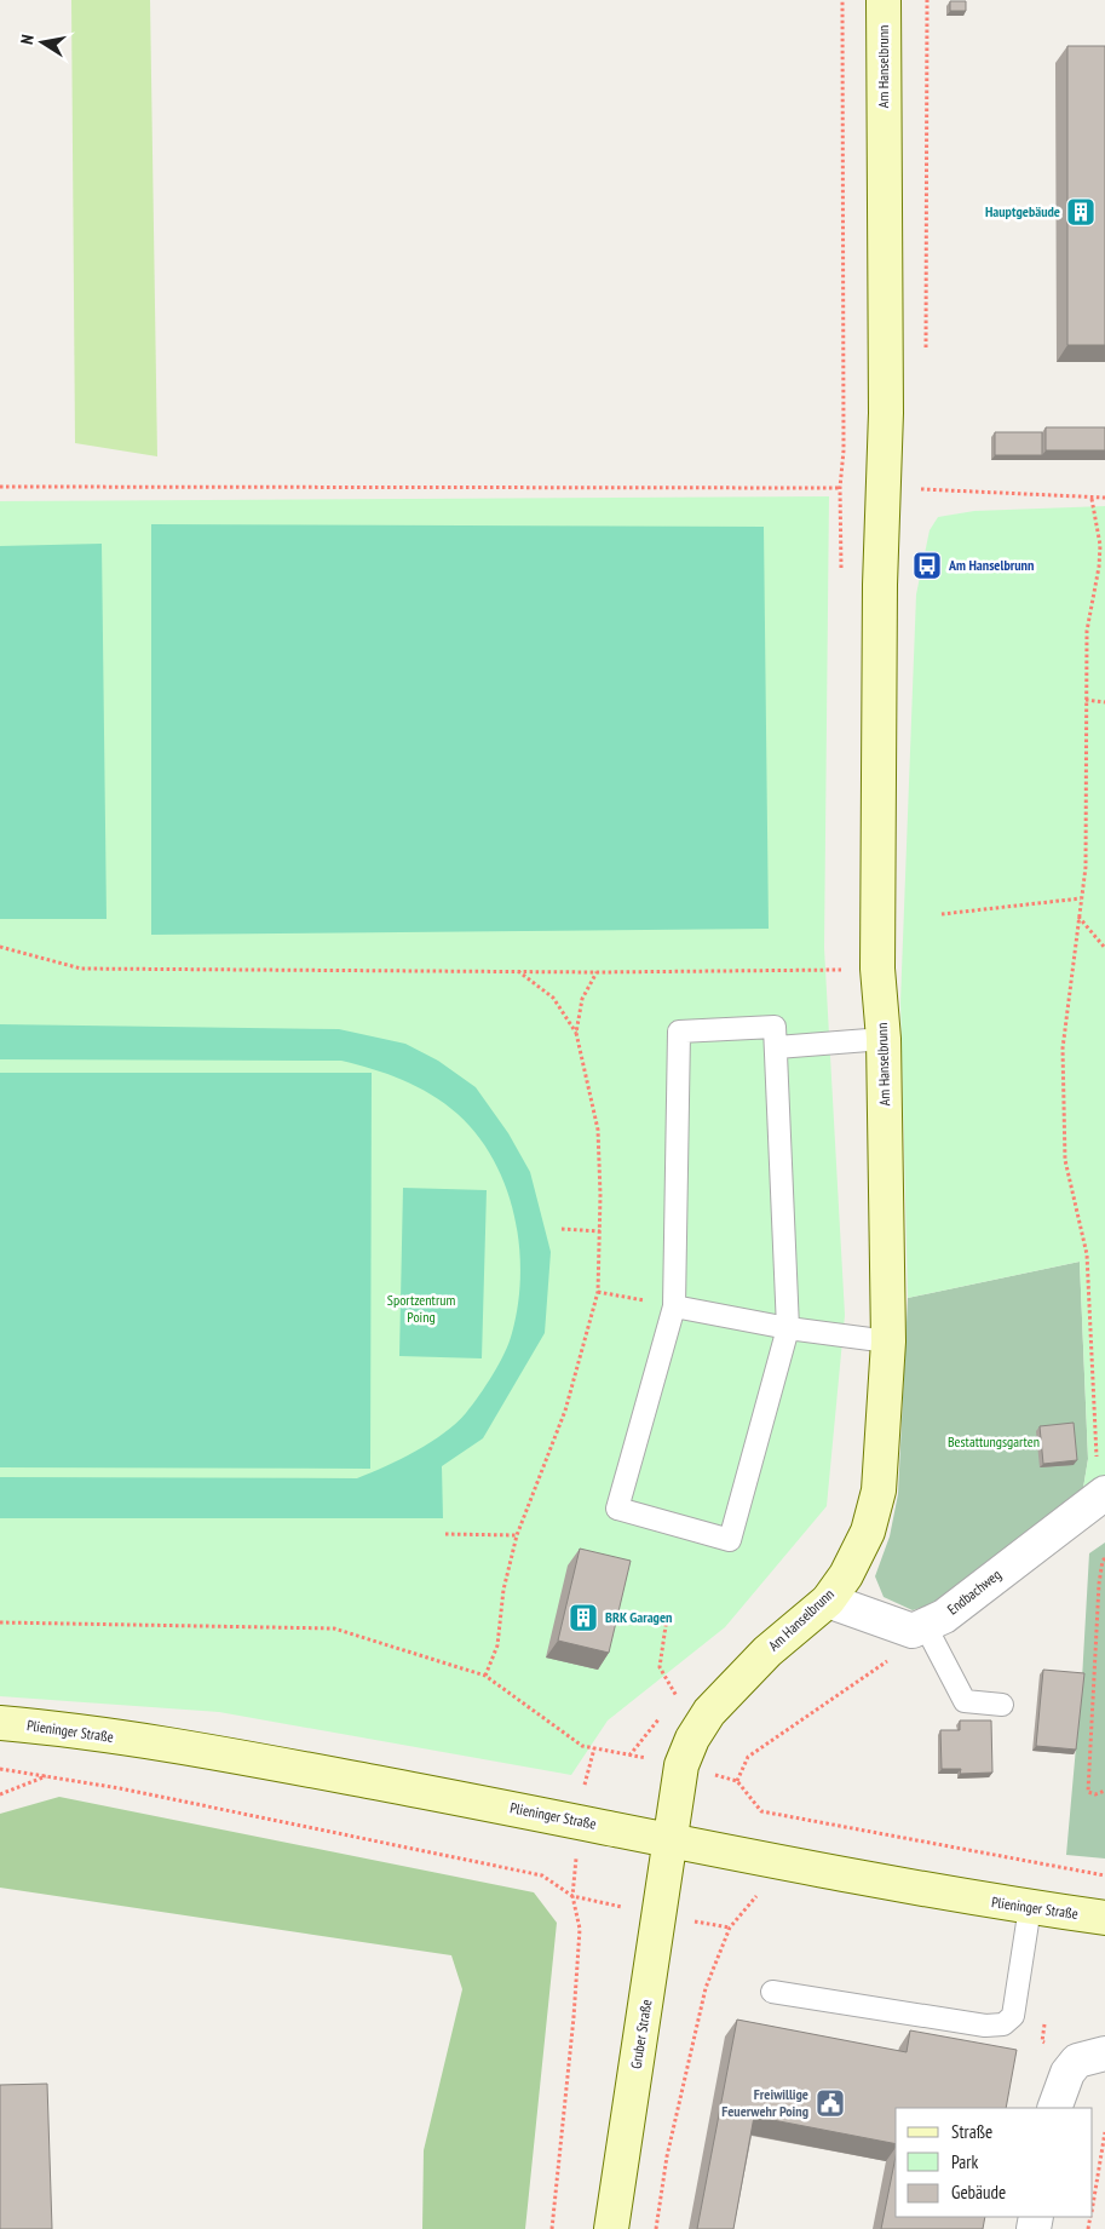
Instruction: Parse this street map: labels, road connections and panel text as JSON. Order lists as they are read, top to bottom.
{
  "streets": {
    "street": [
      "Am Hanselbrunn",
      "Endbachweg",
      "Plieninger Straße",
      "Gruber Straße"
    ]
  },
  "crossings": [
    ["Am Hanselbrunn", "Plieninger Straße"],
    ["Am Hanselbrunn", "Gruber Straße"],
    ["Plieninger Straße", "Gruber Straße"]
  ],
  "parks": ["Sportzentrum Poing", "Bestattungsgarten"],
  "places": {
    "building": ["Hauptgebäude", "BRK Garagen"],
    "bus stop": ["Am Hanselbrunn"],
    "public building": ["Freiwillige Feuerwehr Poing"]
  },
  "legend": ["Straße", "Park", "Gebäude"],
  "north": "left"
}
